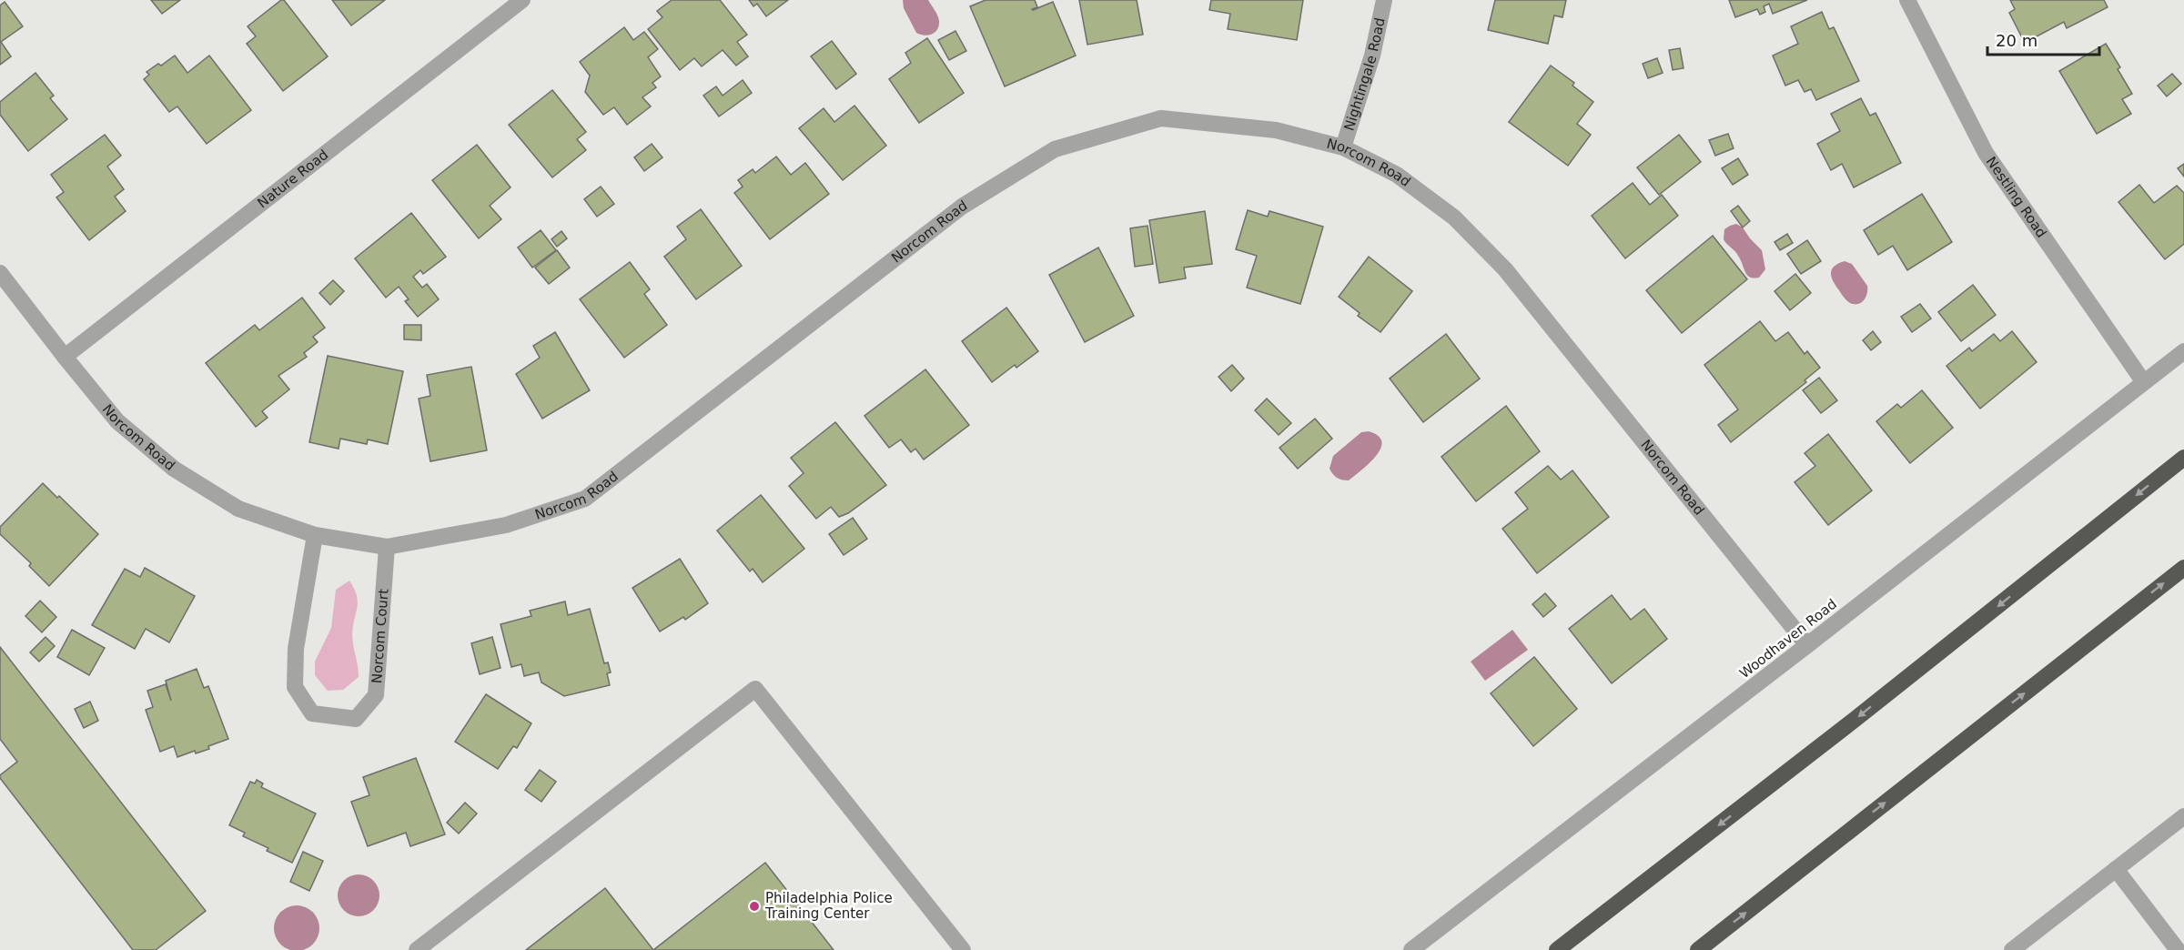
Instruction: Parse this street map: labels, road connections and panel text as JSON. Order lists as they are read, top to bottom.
{
  "streets": {
    "street": [
      "Nightingale Road",
      "Norcom Road",
      "Nature Road",
      "Nestling Road",
      "Norcom Court",
      "Woodhaven Road"
    ]
  },
  "crossings": [
    ["Nightingale Road", "Norcom Road"],
    ["Norcom Road", "Nature Road"],
    ["Norcom Road", "Norcom Court"],
    ["Norcom Road", "Woodhaven Road"],
    ["Nestling Road", "Woodhaven Road"]
  ],
  "places": ["Philadelphia Police Training Center"],
  "scale_bar": "20 m"
}
